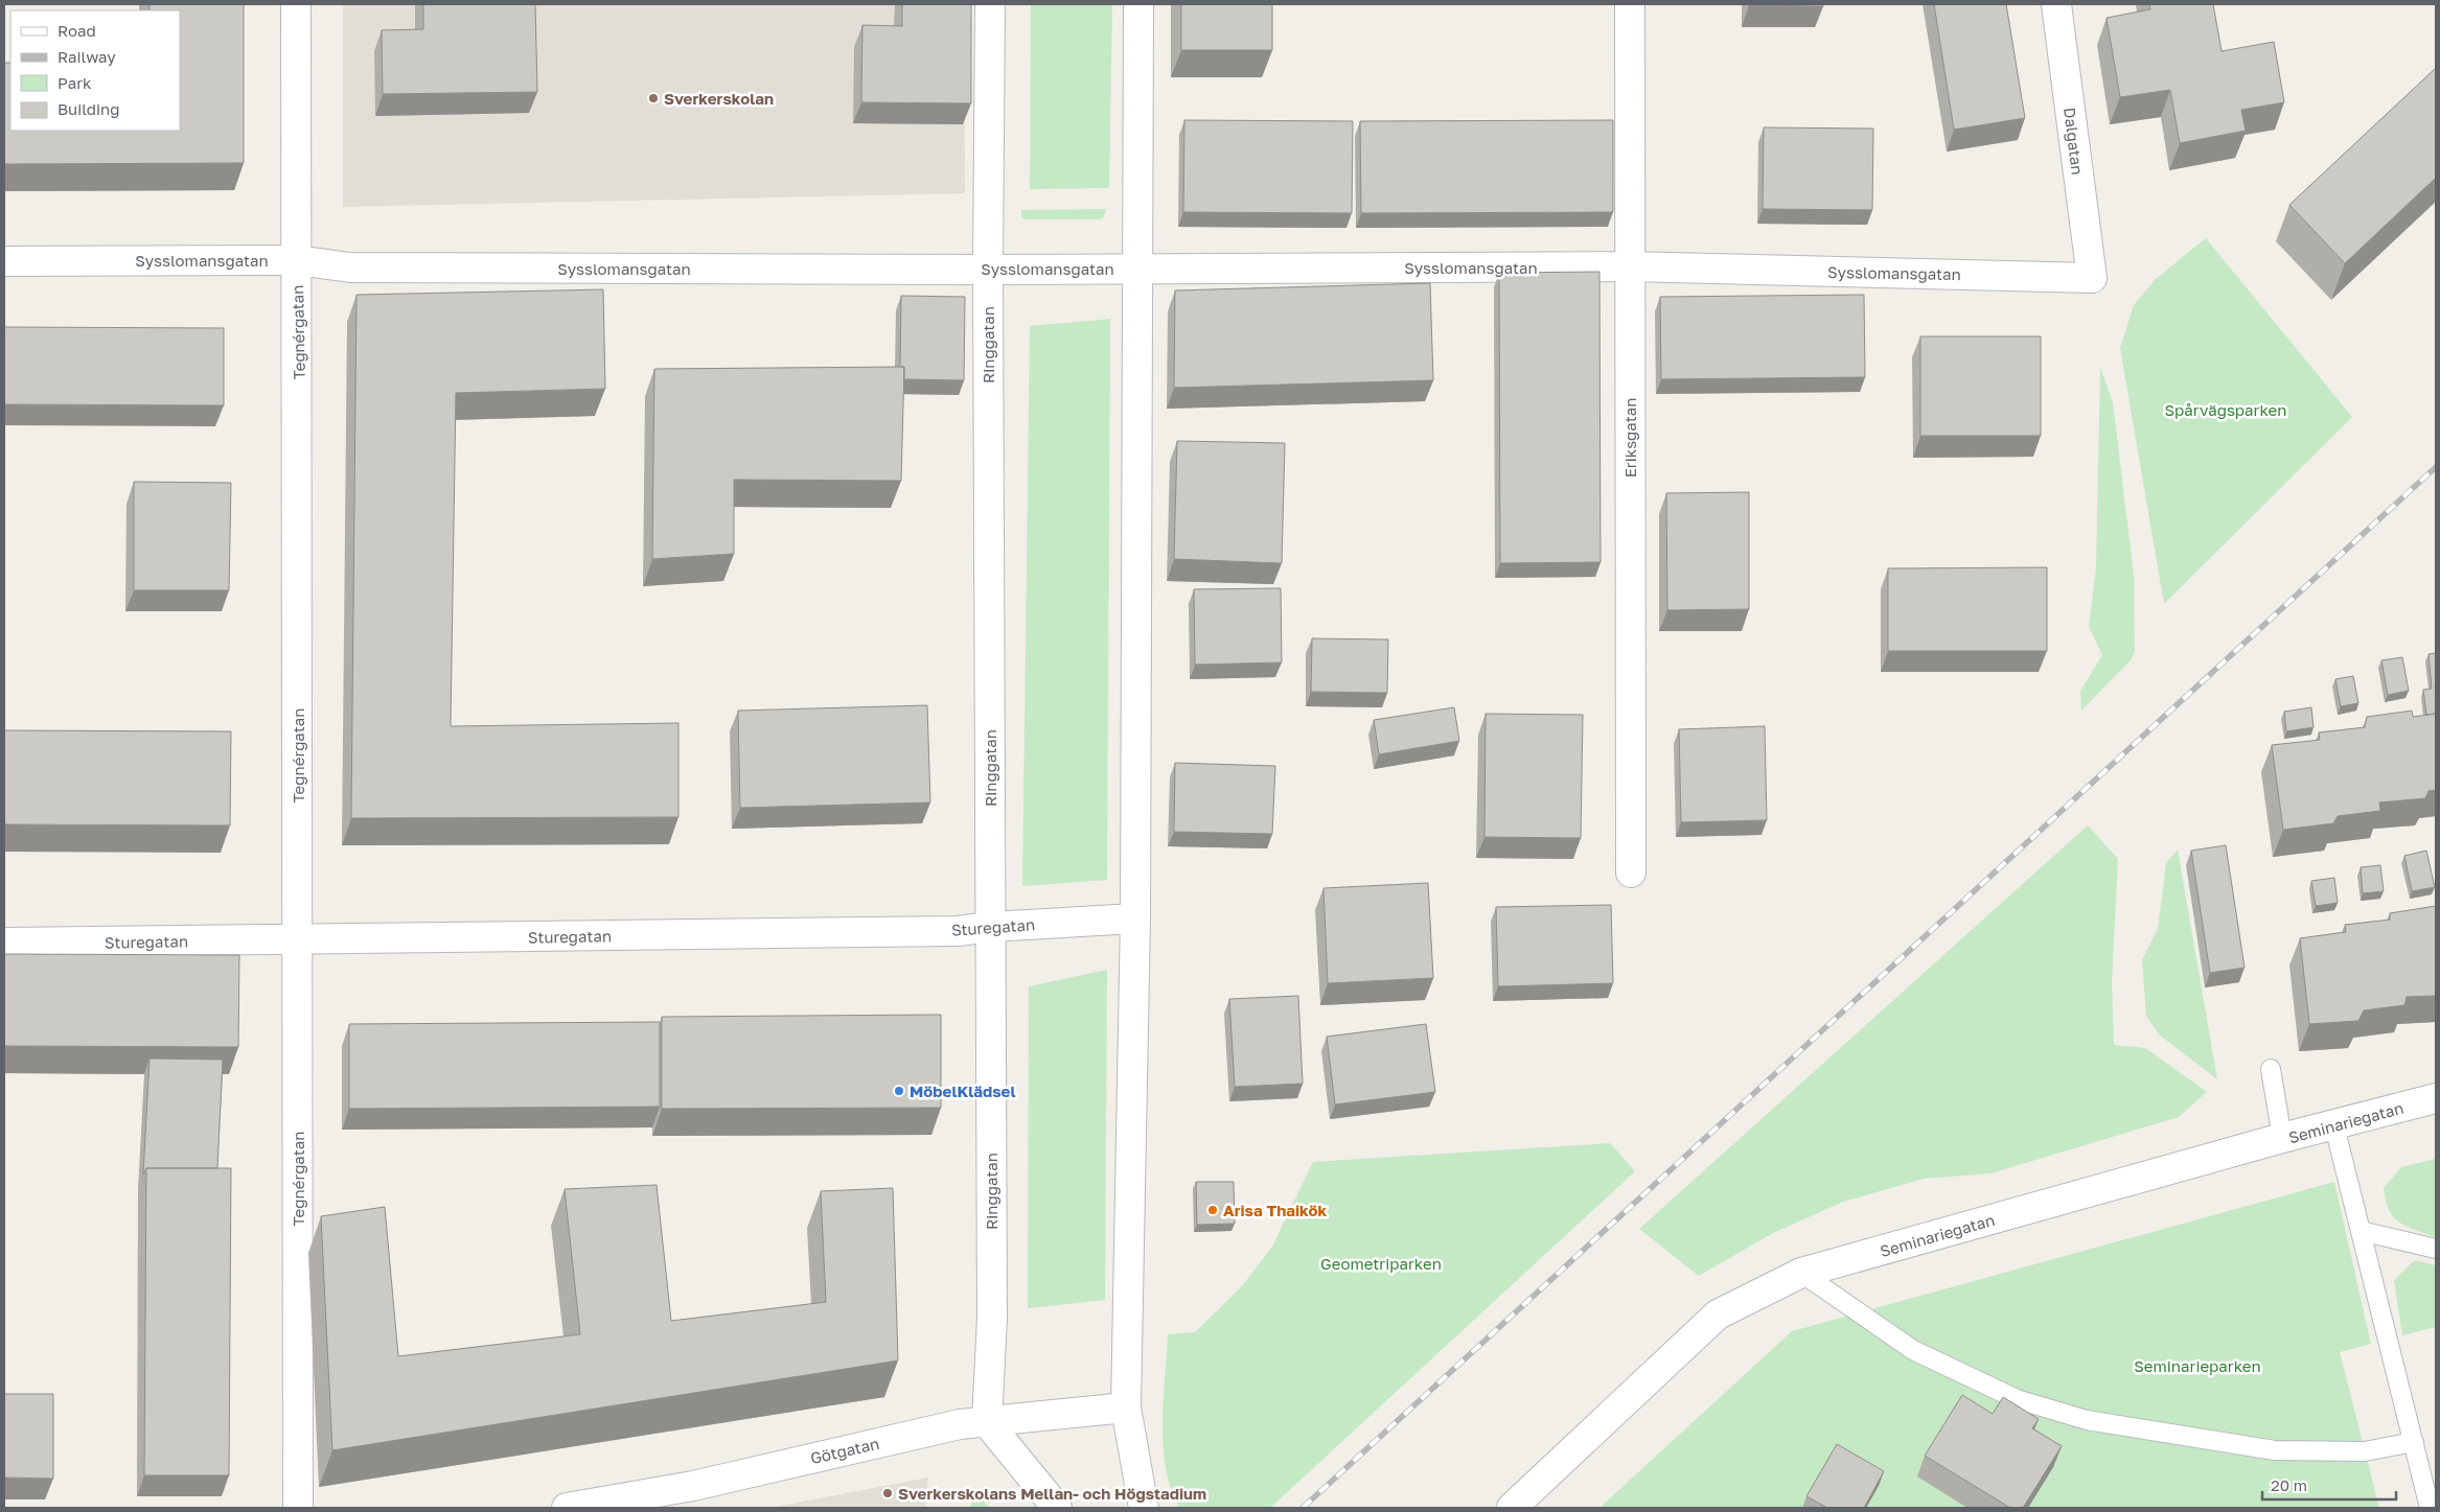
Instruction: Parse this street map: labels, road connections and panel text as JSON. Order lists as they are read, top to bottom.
{
  "streets": {
    "street": [
      "Dalgatan",
      "Sysslomansgatan",
      "Tegnérgatan",
      "Ringgatan",
      "Eriksgatan",
      "Sturegatan",
      "Seminariegatan",
      "Götgatan"
    ]
  },
  "crossings": [
    ["Dalgatan", "Sysslomansgatan"],
    ["Sysslomansgatan", "Tegnérgatan"],
    ["Sysslomansgatan", "Ringgatan"],
    ["Sysslomansgatan", "Eriksgatan"],
    ["Tegnérgatan", "Sturegatan"],
    ["Ringgatan", "Sturegatan"],
    ["Ringgatan", "Götgatan"]
  ],
  "parks": ["Spårvägsparken", "Geometriparken", "Seminarieparken"],
  "places": [
    "Sverkerskolan",
    "MöbelKlädsel",
    "Arisa Thaikök",
    "Sverkerskolans Mellan- och Högstadium"
  ],
  "legend": [
    "Road",
    "Railway",
    "Park",
    "Building"
  ],
  "scale_bar": "20 m"
}
